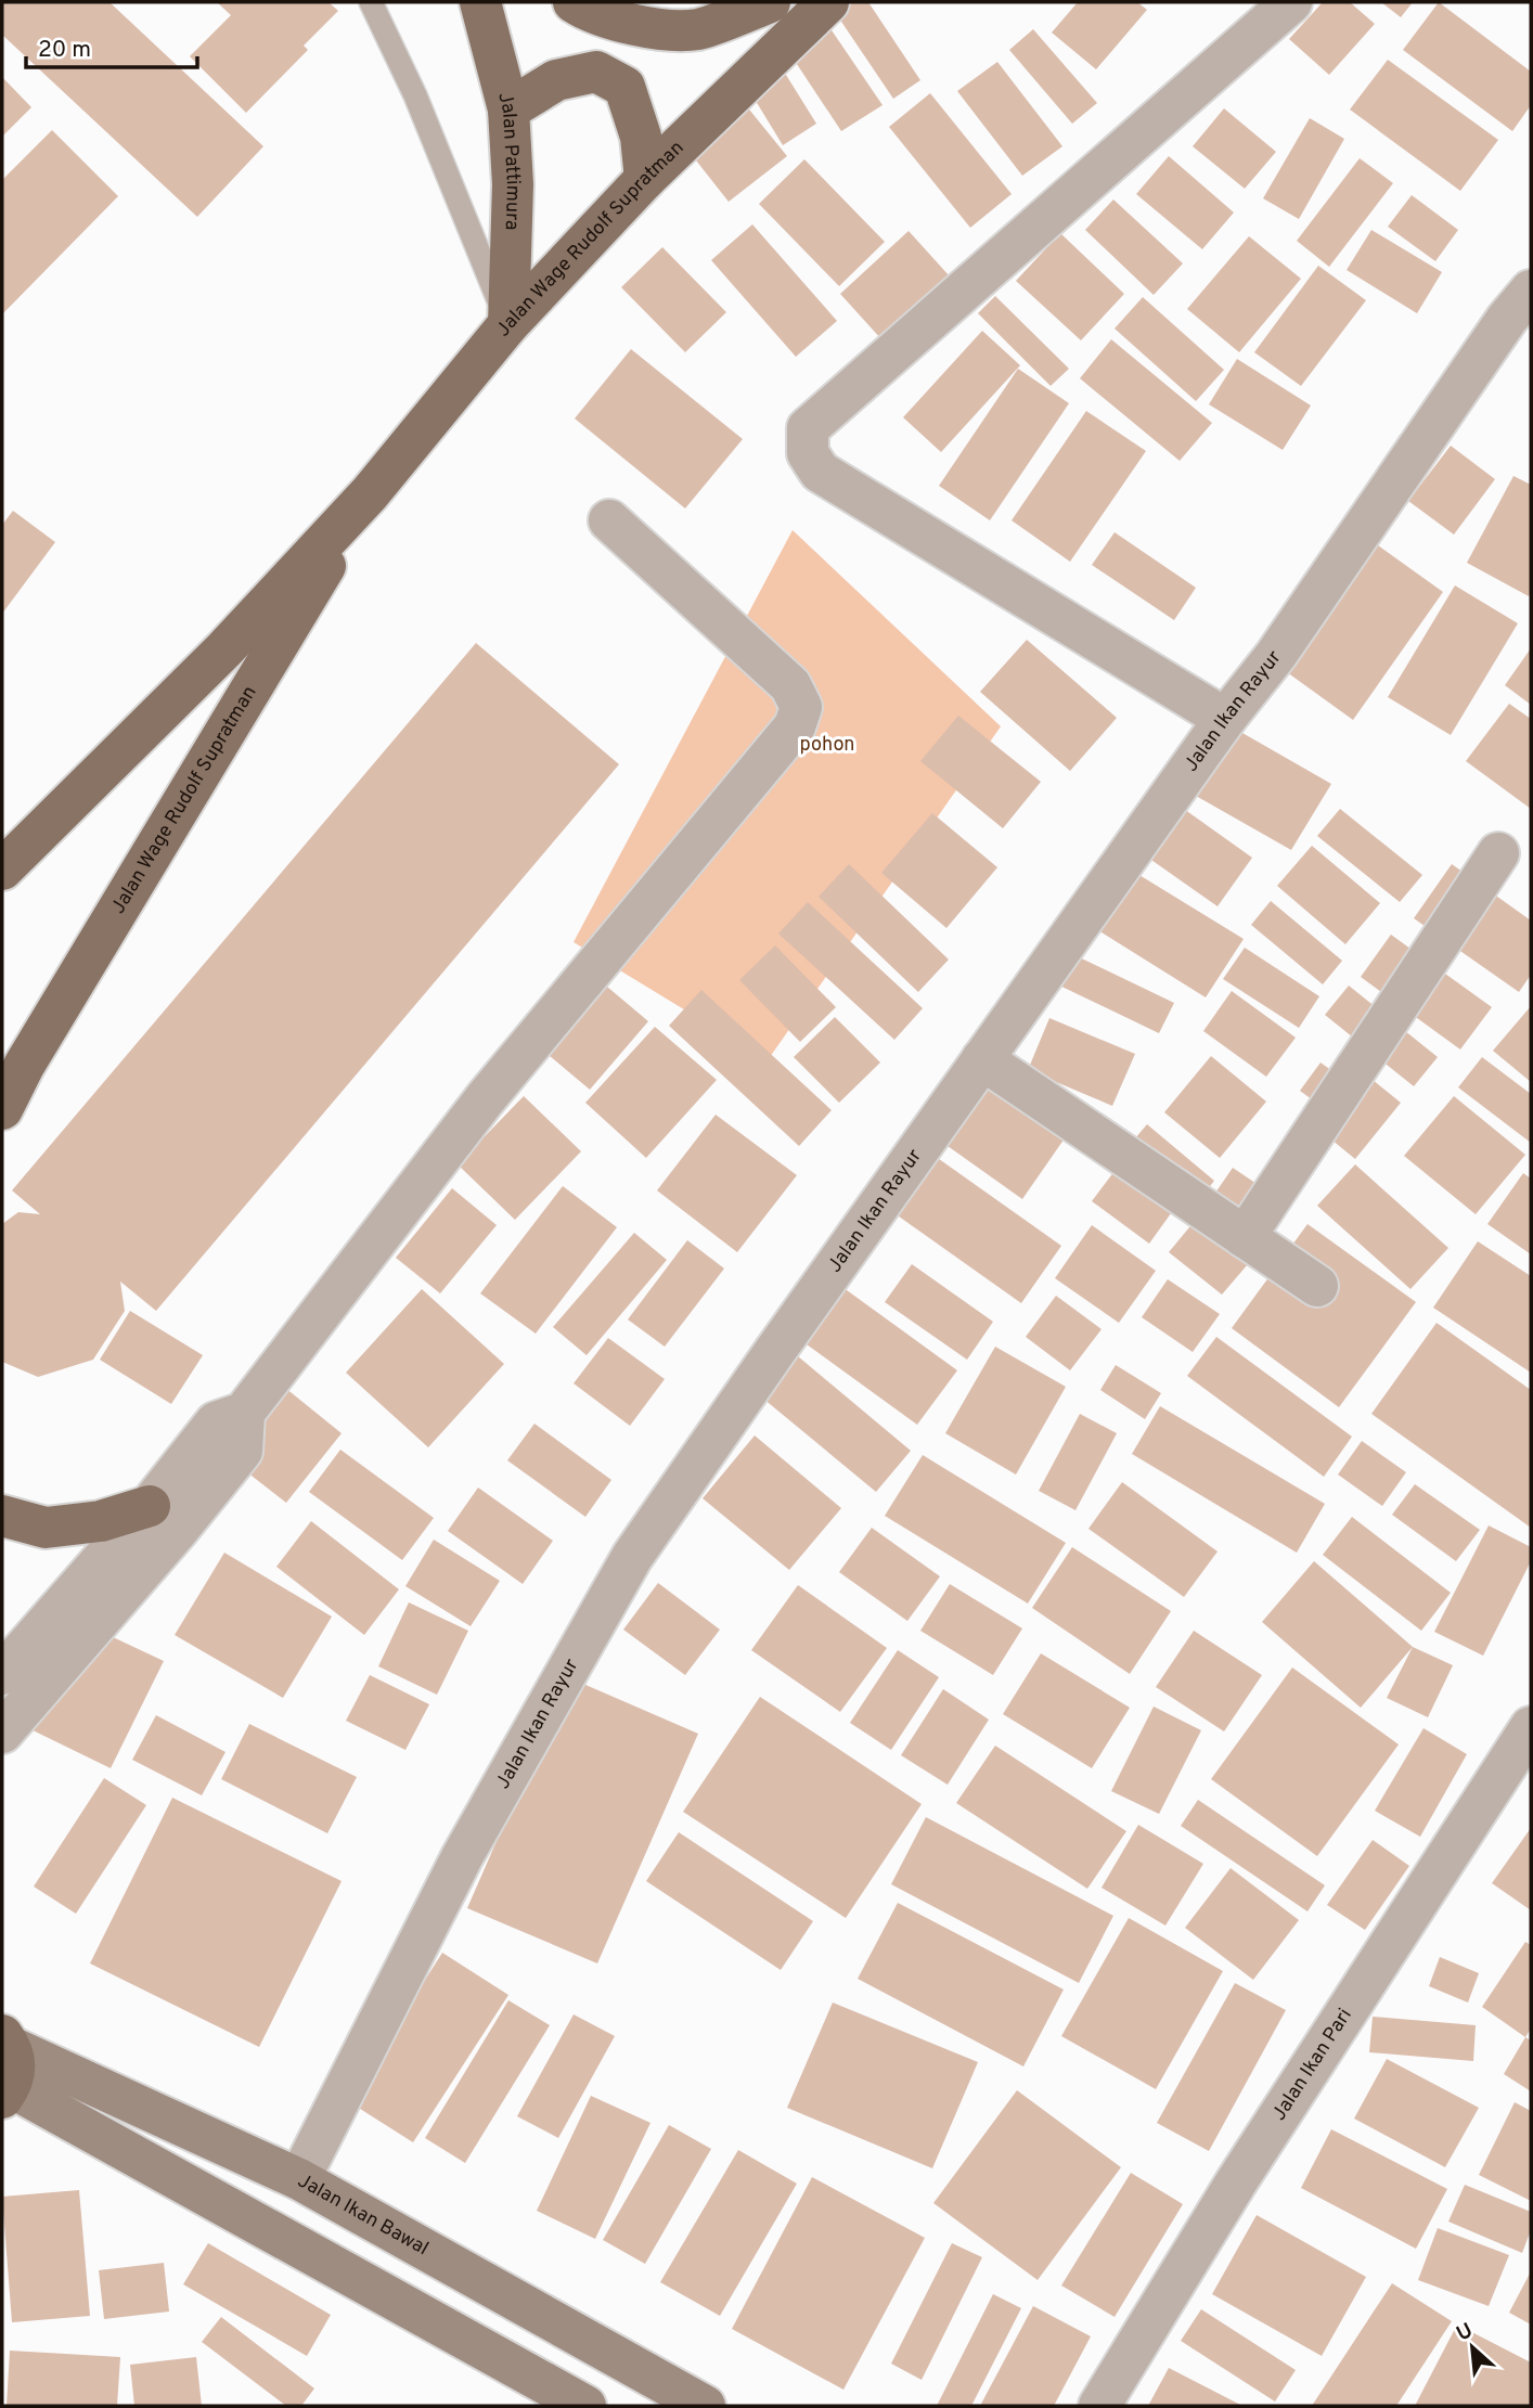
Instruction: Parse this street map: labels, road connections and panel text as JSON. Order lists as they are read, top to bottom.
{
  "streets": {
    "main road": ["Jalan Pattimura", "Jalan Wage Rudolf Supratman"],
    "street": ["Jalan Ikan Rayur", "Jalan Ikan Pari", "Jalan Ikan Bawal"]
  },
  "crossings": [
    ["Jalan Pattimura", "Jalan Wage Rudolf Supratman"],
    ["Jalan Ikan Rayur", "Jalan Ikan Bawal"]
  ],
  "parks": ["pohon"],
  "scale_bar": "20 m",
  "north": "top left"
}
